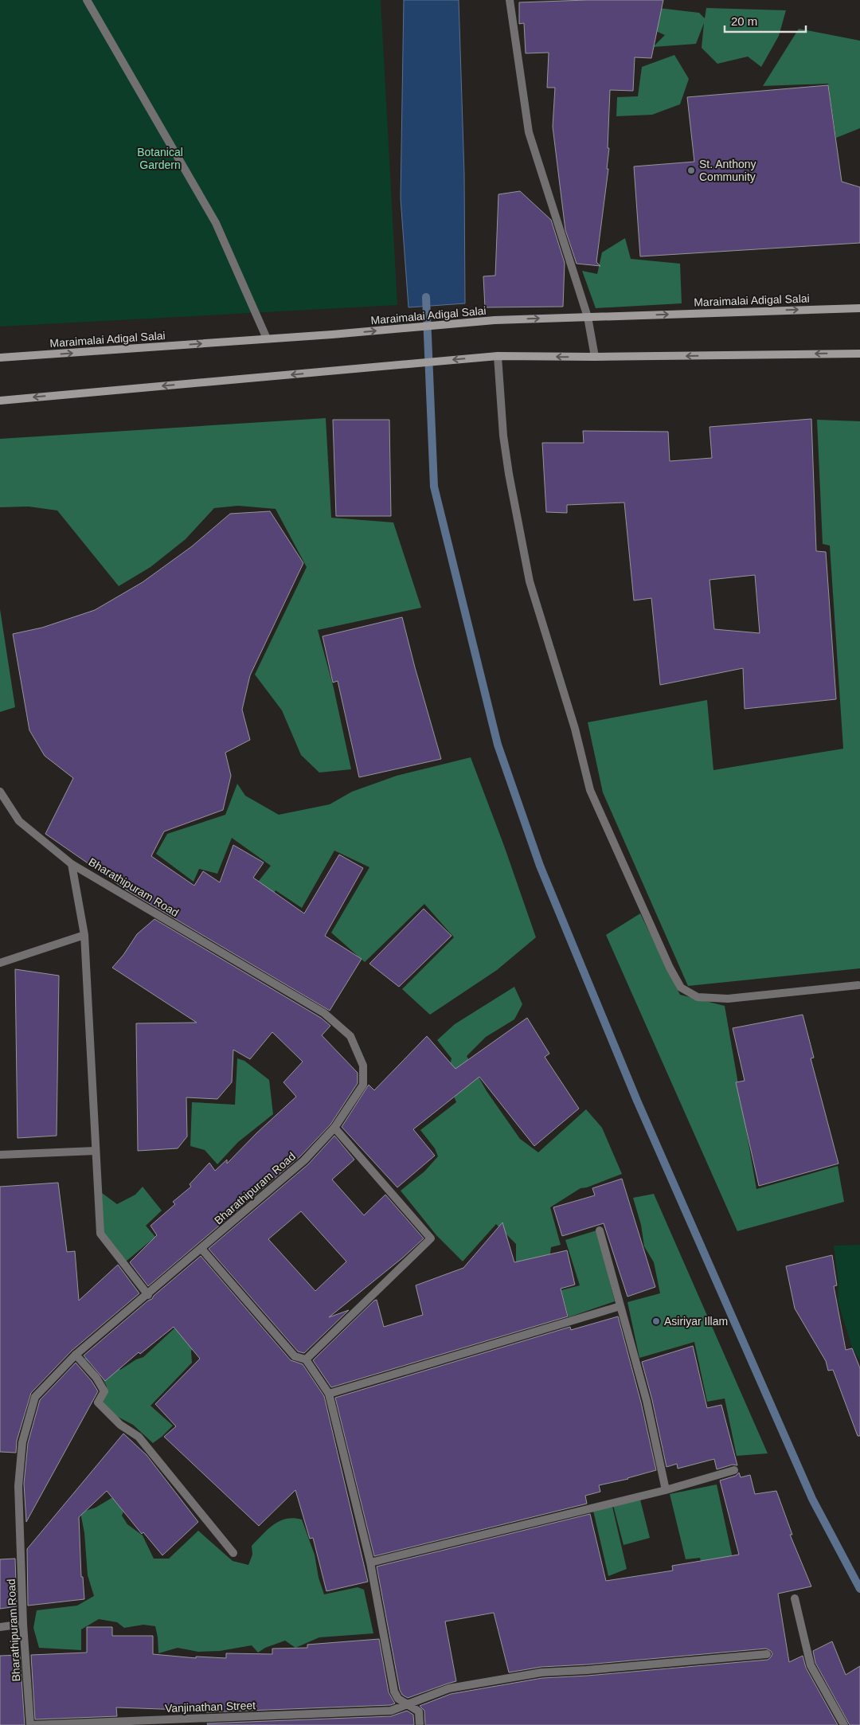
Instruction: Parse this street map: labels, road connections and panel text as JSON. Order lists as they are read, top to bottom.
{
  "streets": {
    "main road": ["Maraimalai Adigal Salai"],
    "street": ["Bharathipuram Road", "Vanjinathan Street"]
  },
  "crossings": [
    ["Bharathipuram Road", "Vanjinathan Street"]
  ],
  "parks": ["Botanical Gardern"],
  "places": ["St. Anthony Community", "Asiriyar Illam"],
  "scale_bar": "20 m"
}
